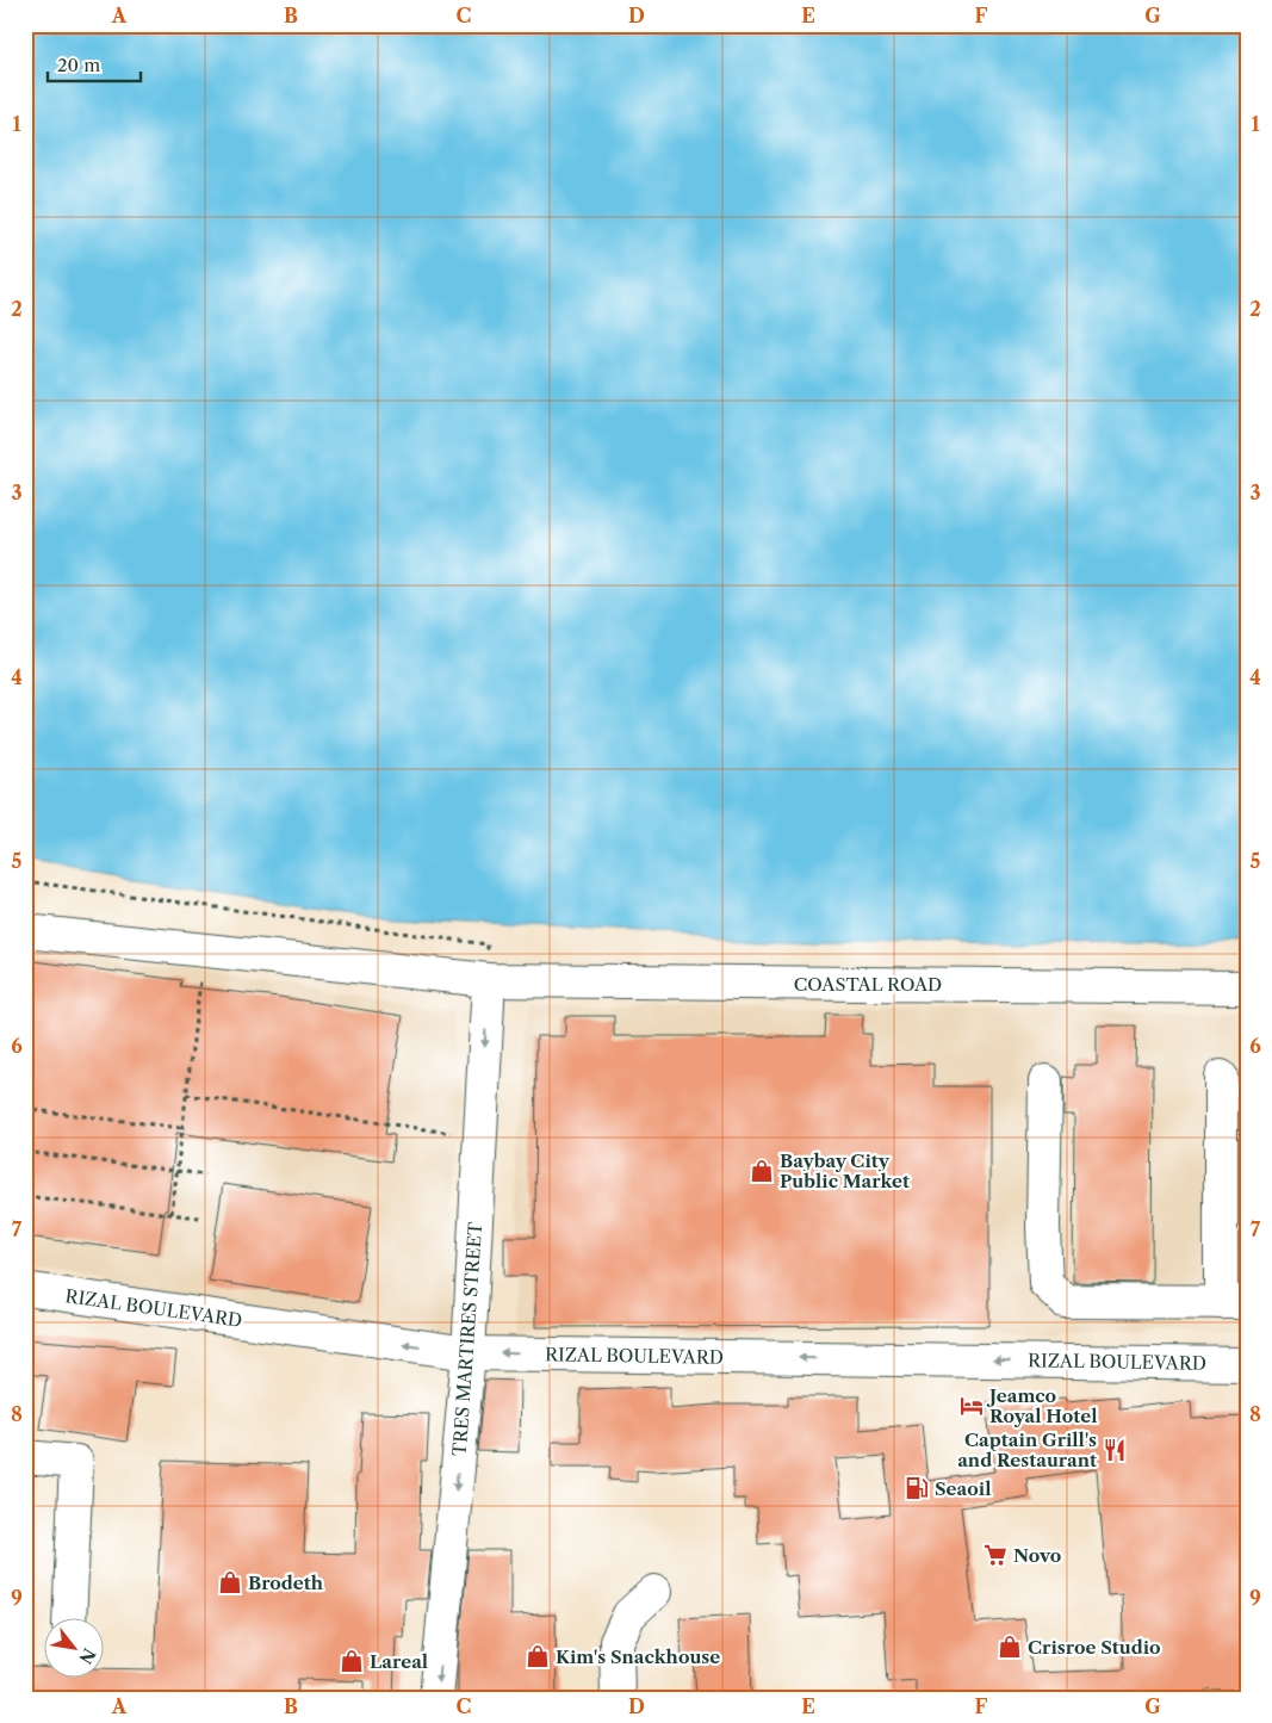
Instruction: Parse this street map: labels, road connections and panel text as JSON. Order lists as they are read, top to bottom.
{
  "streets": {
    "street": ["COASTAL ROAD", "RIZAL BOULEVARD", "TRES MARTIRES STREET"]
  },
  "crossings": [
    ["COASTAL ROAD", "TRES MARTIRES STREET"],
    ["RIZAL BOULEVARD", "TRES MARTIRES STREET"]
  ],
  "one_way": ["RIZAL BOULEVARD", "TRES MARTIRES STREET"],
  "places": {
    "shop": [
      "Baybay City Public Market",
      "Brodeth",
      "Crisroe Studio",
      "Kim's Snackhouse",
      "Lareal"
    ],
    "hotel": ["Jeamco Royal Hotel"],
    "restaurant": ["Captain Grill's and Restaurant"],
    "fuel station": ["Seaoil"],
    "supermarket": ["Novo"]
  },
  "scale_bar": "20 m",
  "north": "bottom right",
  "grid": {
    "columns": [
      "A",
      "B",
      "C",
      "D",
      "E",
      "F",
      "G"
    ],
    "rows": [
      "1",
      "2",
      "3",
      "4",
      "5",
      "6",
      "7",
      "8",
      "9"
    ]
  }
}
